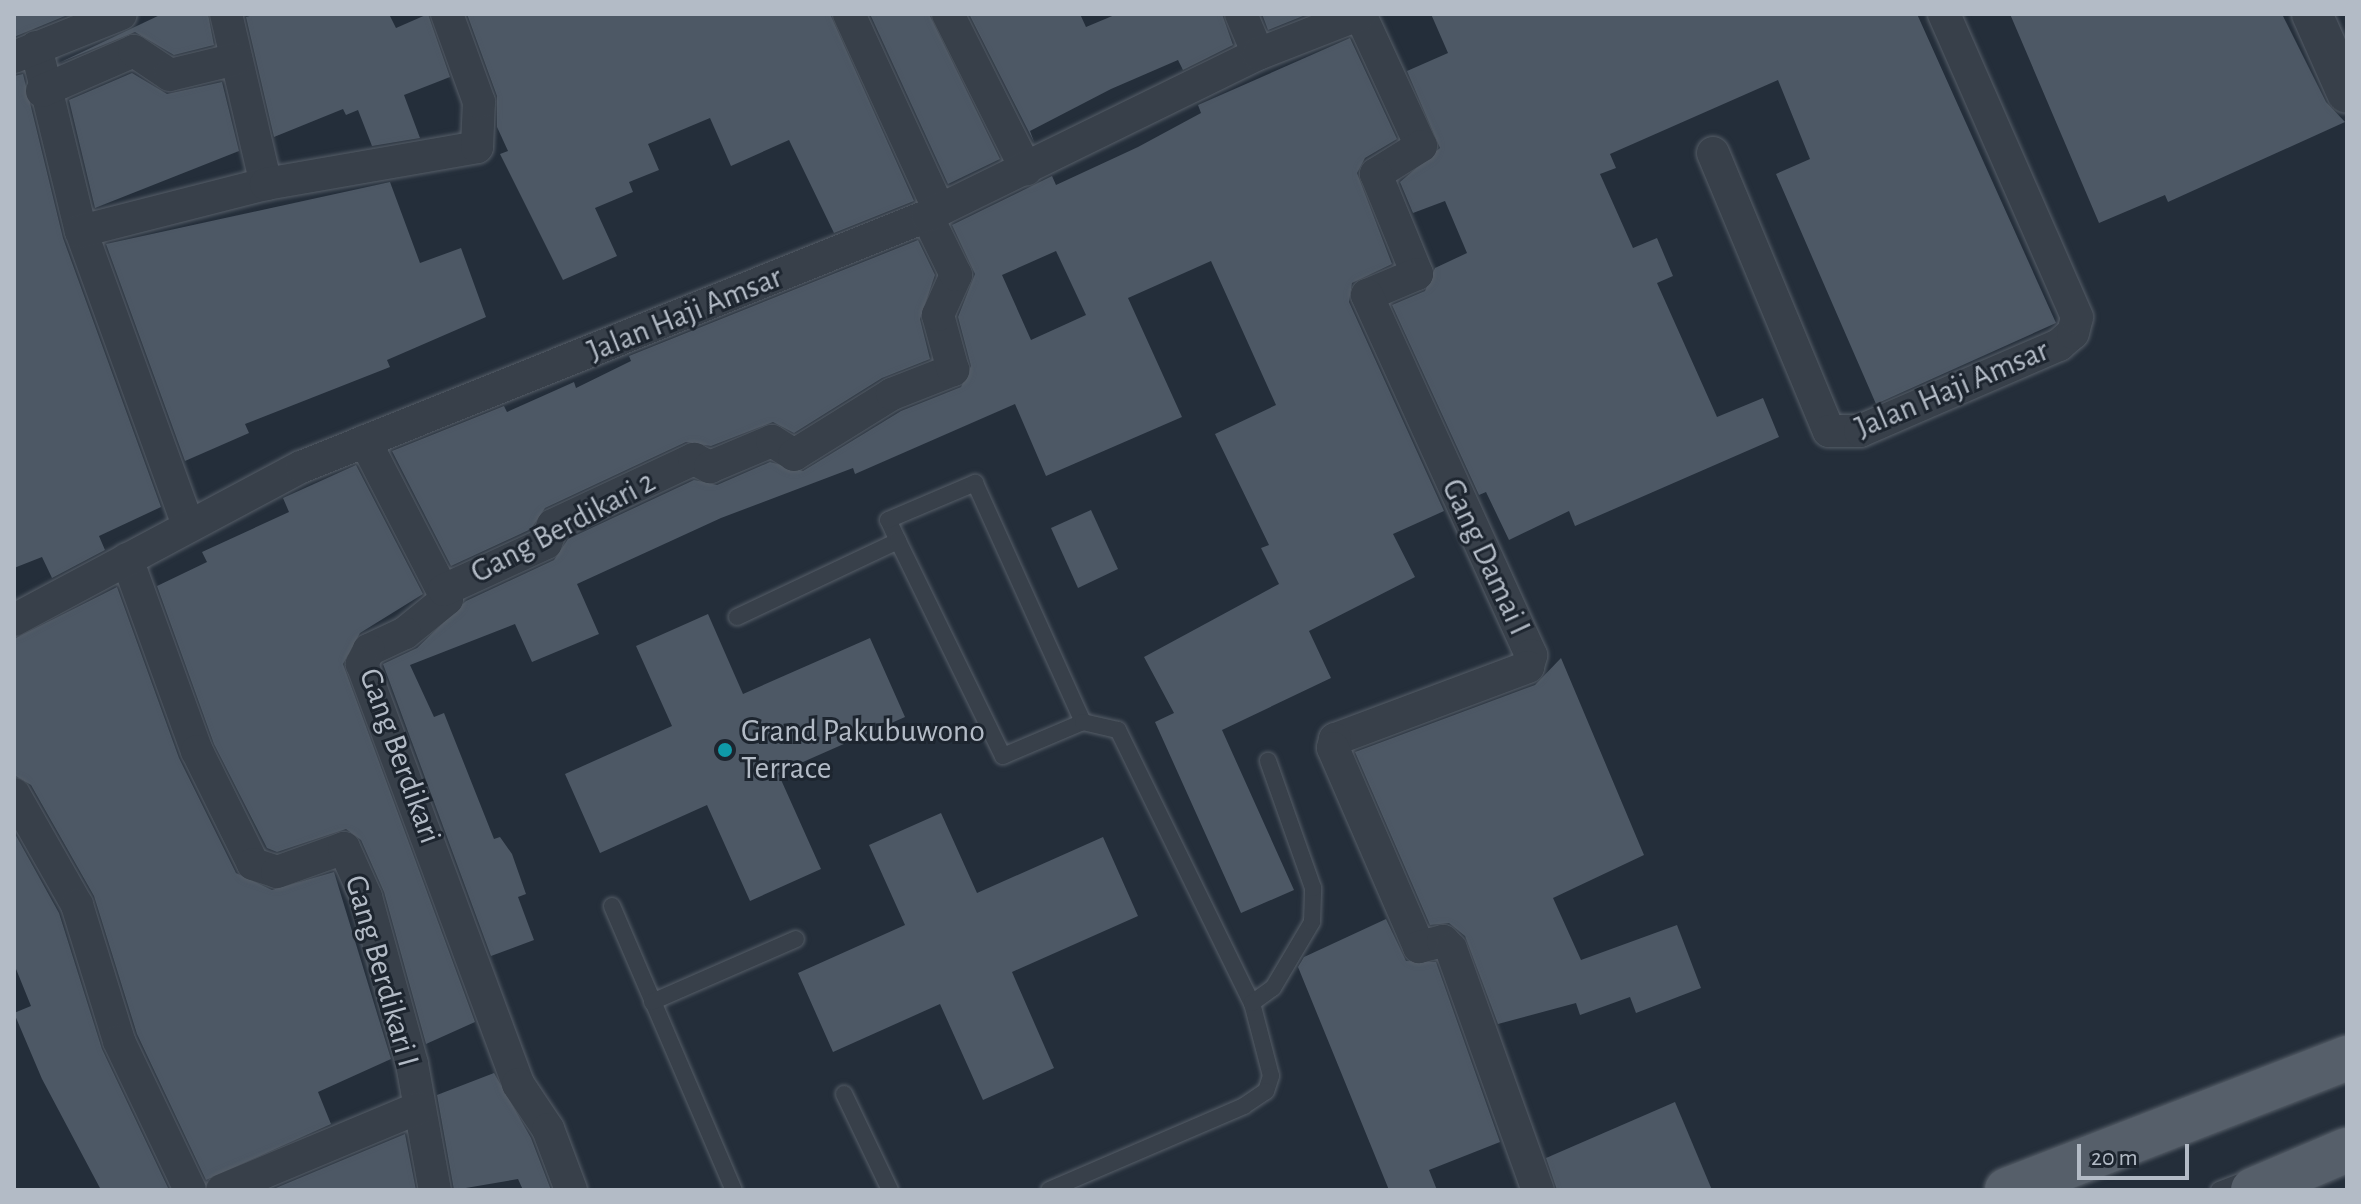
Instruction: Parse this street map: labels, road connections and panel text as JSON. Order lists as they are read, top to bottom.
{
  "streets": {
    "street": [
      "Jalan Haji Amsar",
      "Gang Berdikari 2",
      "Gang Damai I",
      "Gang Berdikari",
      "Gang Berdikari I"
    ]
  },
  "crossings": [
    ["Jalan Haji Amsar", "Gang Berdikari 2"],
    ["Jalan Haji Amsar", "Gang Damai I"],
    ["Jalan Haji Amsar", "Gang Berdikari I"],
    ["Gang Berdikari 2", "Gang Berdikari"]
  ],
  "places": ["Grand Pakubuwono Terrace"],
  "scale_bar": "20 m"
}
